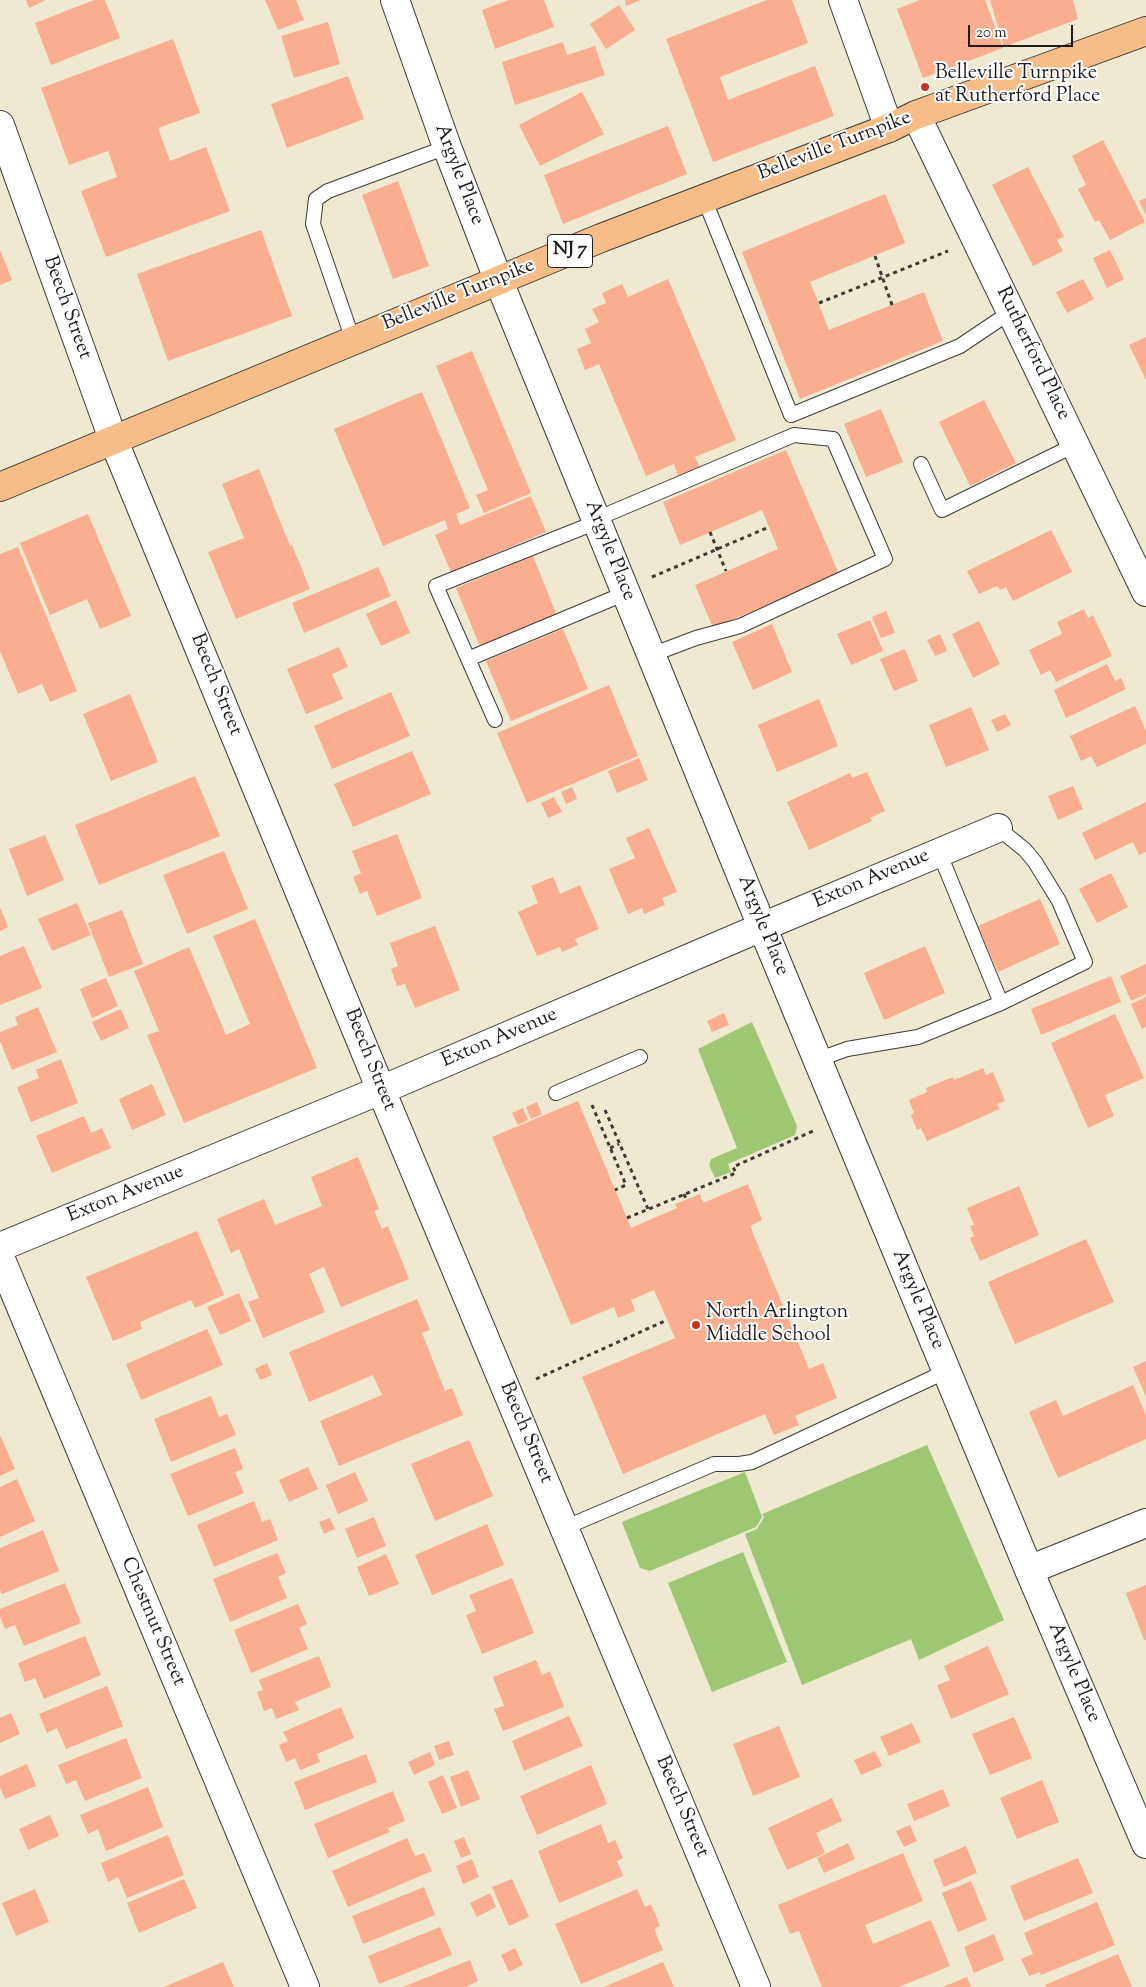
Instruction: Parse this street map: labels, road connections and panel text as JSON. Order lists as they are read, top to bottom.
{
  "streets": {
    "main road": ["Belleville Turnpike", "NJ 7"],
    "street": [
      "Argyle Place",
      "Beech Street",
      "Rutherford Place",
      "Exton Avenue",
      "Chestnut Street"
    ]
  },
  "crossings": [
    ["Belleville Turnpike", "Argyle Place"],
    ["Belleville Turnpike", "Beech Street"],
    ["Belleville Turnpike", "Rutherford Place"],
    ["Argyle Place", "Exton Avenue"],
    ["Beech Street", "Exton Avenue"]
  ],
  "places": ["Belleville Turnpike at Rutherford Place", "North Arlington Middle School"],
  "scale_bar": "20 m"
}
